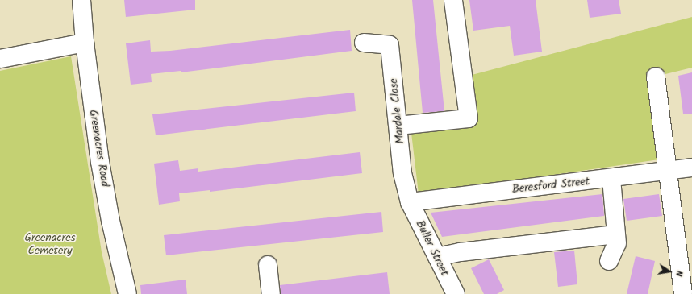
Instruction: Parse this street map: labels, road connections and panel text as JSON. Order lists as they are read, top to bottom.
{
  "streets": {
    "street": [
      "Mardale Close",
      "Greenacres Road",
      "Beresford Street",
      "Buller Street"
    ]
  },
  "crossings": [
    ["Mardale Close", "Beresford Street"],
    ["Mardale Close", "Buller Street"],
    ["Beresford Street", "Buller Street"]
  ],
  "parks": ["Greenacres Cemetery"],
  "north": "right"
}
